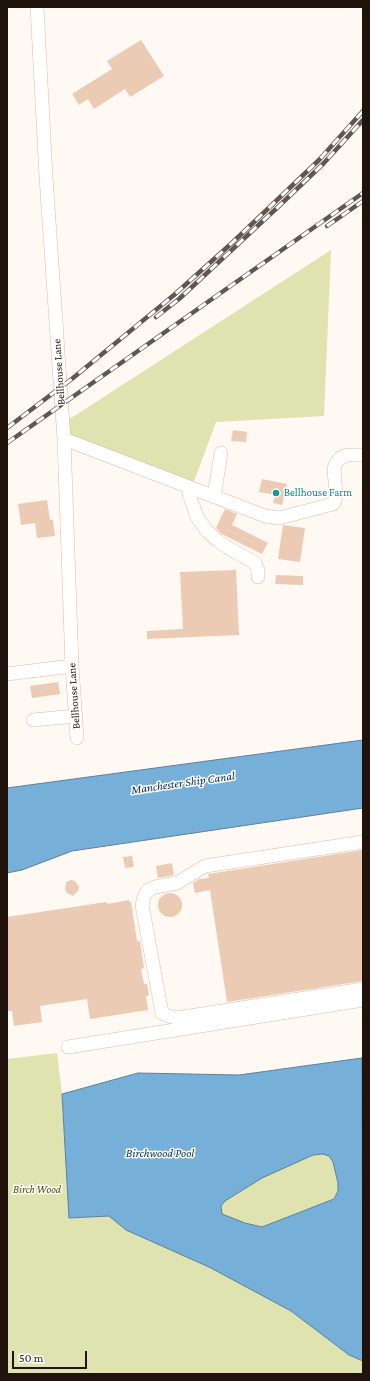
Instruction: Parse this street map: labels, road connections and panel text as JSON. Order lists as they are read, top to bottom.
{
  "streets": {
    "street": ["Bellhouse Lane"]
  },
  "water": ["Manchester Ship Canal", "Birchwood Pool"],
  "parks": ["Birch Wood"],
  "places": ["Bellhouse Farm"],
  "scale_bar": "50 m"
}
